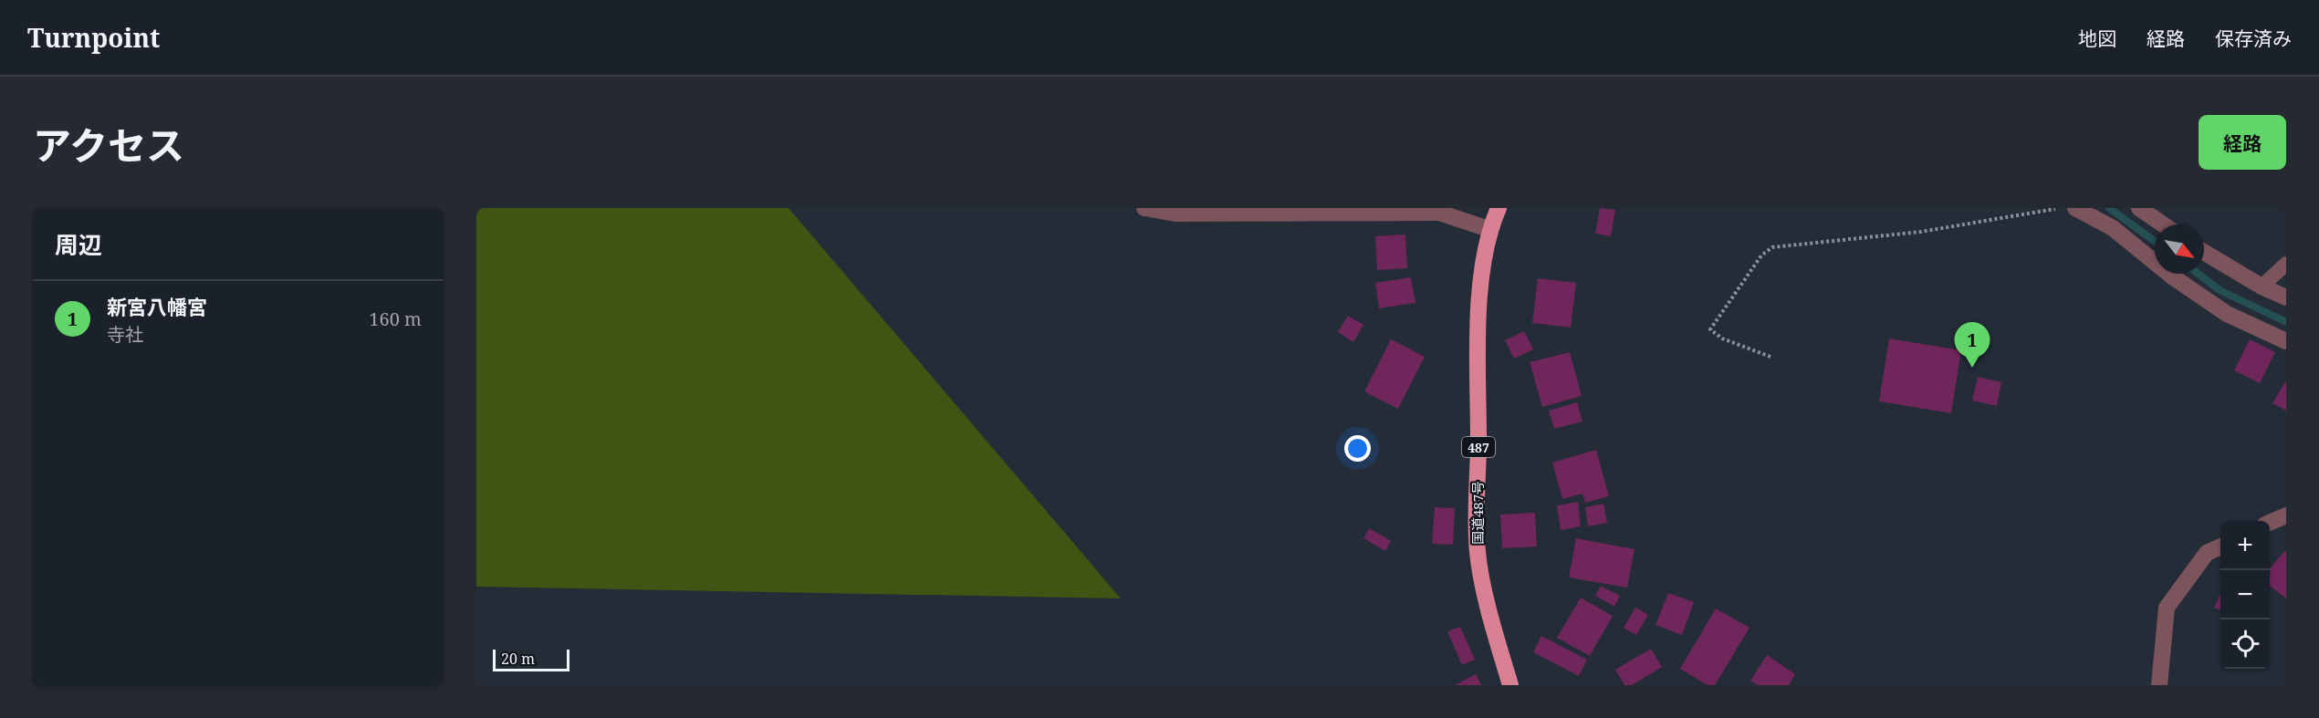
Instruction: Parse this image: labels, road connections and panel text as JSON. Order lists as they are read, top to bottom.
{
  "streets": {
    "highway": ["487", "国道487号"]
  },
  "scale_bar": "20 m",
  "north": "bottom right",
  "page": {
    "header": "Turnpoint",
    "nav": ["地図", "経路", "保存済み"],
    "title": "アクセス",
    "buttons": "経路",
    "heading": "周辺",
    "list": [
      {
        "mark": "1",
        "name": "新宮八幡宮",
        "note": "寺社",
        "value": "160 m"
      }
    ],
    "pins": "1",
    "map_buttons": ["+", "−"],
    "scale": "20 m"
  }
}
